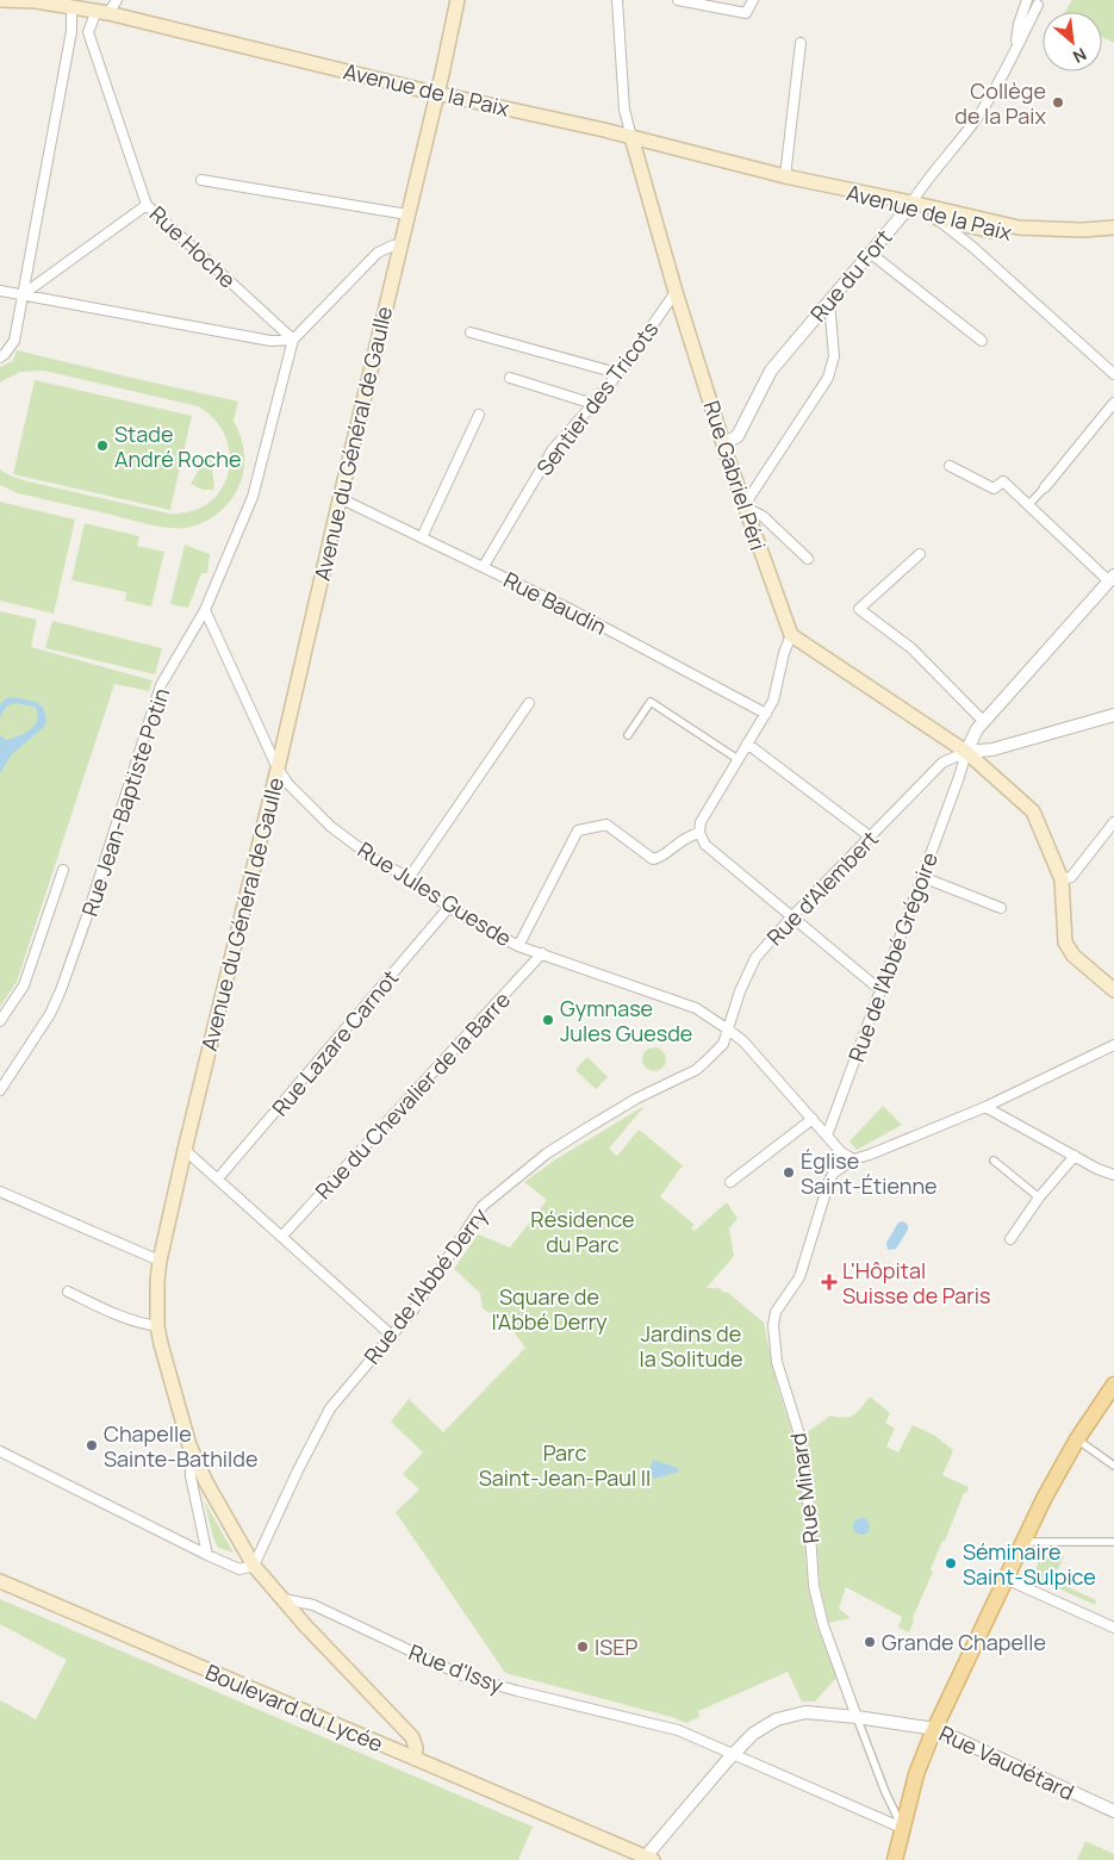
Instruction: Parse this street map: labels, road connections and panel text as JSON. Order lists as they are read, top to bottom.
{
  "streets": {
    "main road": [
      "Avenue de la Paix",
      "Avenue du Général de Gaulle",
      "Rue Gabriel Péri",
      "Boulevard du Lycée"
    ],
    "street": [
      "Rue Hoche",
      "Rue du Fort",
      "Sentier des Tricots",
      "Rue Baudin",
      "Rue Jean-Baptiste Potin",
      "Rue d'Alembert",
      "Rue Jules Guesde",
      "Rue de l'Abbé Grégoire",
      "Rue Lazare Carnot",
      "Rue du Chevalier de la Barre",
      "Rue de l'Abbé Derry",
      "Rue Minard",
      "Rue d'Issy",
      "Rue Vaudétard"
    ]
  },
  "crossings": [
    ["Avenue de la Paix", "Rue du Fort"],
    ["Avenue de la Paix", "Avenue du Général de Gaulle"],
    ["Avenue de la Paix", "Rue Gabriel Péri"],
    ["Rue Hoche", "Rue Jean-Baptiste Potin"],
    ["Rue du Fort", "Rue Gabriel Péri"],
    ["Sentier des Tricots", "Rue Gabriel Péri"],
    ["Sentier des Tricots", "Rue Baudin"],
    ["Avenue du Général de Gaulle", "Rue Baudin"],
    ["Avenue du Général de Gaulle", "Rue Jean-Baptiste Potin"],
    ["Avenue du Général de Gaulle", "Rue Jules Guesde"],
    ["Avenue du Général de Gaulle", "Rue de l'Abbé Derry"],
    ["Avenue du Général de Gaulle", "Rue d'Issy"],
    ["Avenue du Général de Gaulle", "Boulevard du Lycée"],
    ["Rue Jean-Baptiste Potin", "Rue Jules Guesde"],
    ["Rue d'Alembert", "Rue Jules Guesde"],
    ["Rue d'Alembert", "Rue de l'Abbé Grégoire"],
    ["Rue d'Alembert", "Rue de l'Abbé Derry"],
    ["Rue Jules Guesde", "Rue de l'Abbé Grégoire"],
    ["Rue Jules Guesde", "Rue Lazare Carnot"],
    ["Rue Jules Guesde", "Rue du Chevalier de la Barre"],
    ["Rue Jules Guesde", "Rue de l'Abbé Derry"],
    ["Rue Jules Guesde", "Rue Minard"],
    ["Rue Minard", "Rue d'Issy"],
    ["Rue Minard", "Rue Vaudétard"],
    ["Rue d'Issy", "Rue Vaudétard"],
    ["Boulevard du Lycée", "Rue Vaudétard"]
  ],
  "parks": [
    "Résidence du Parc",
    "Square de l'Abbé Derry",
    "Jardins de la Solitude",
    "Parc Saint-Jean-Paul II"
  ],
  "places": {
    "other": [
      "Collège de la Paix",
      "Stade André Roche",
      "Gymnase Jules Guesde",
      "Église Saint-Étienne",
      "Chapelle Sainte-Bathilde",
      "Séminaire Saint-Sulpice",
      "Grande Chapelle",
      "ISEP"
    ],
    "health": ["L'Hôpital Suisse de Paris"]
  },
  "north": "bottom right"
}
